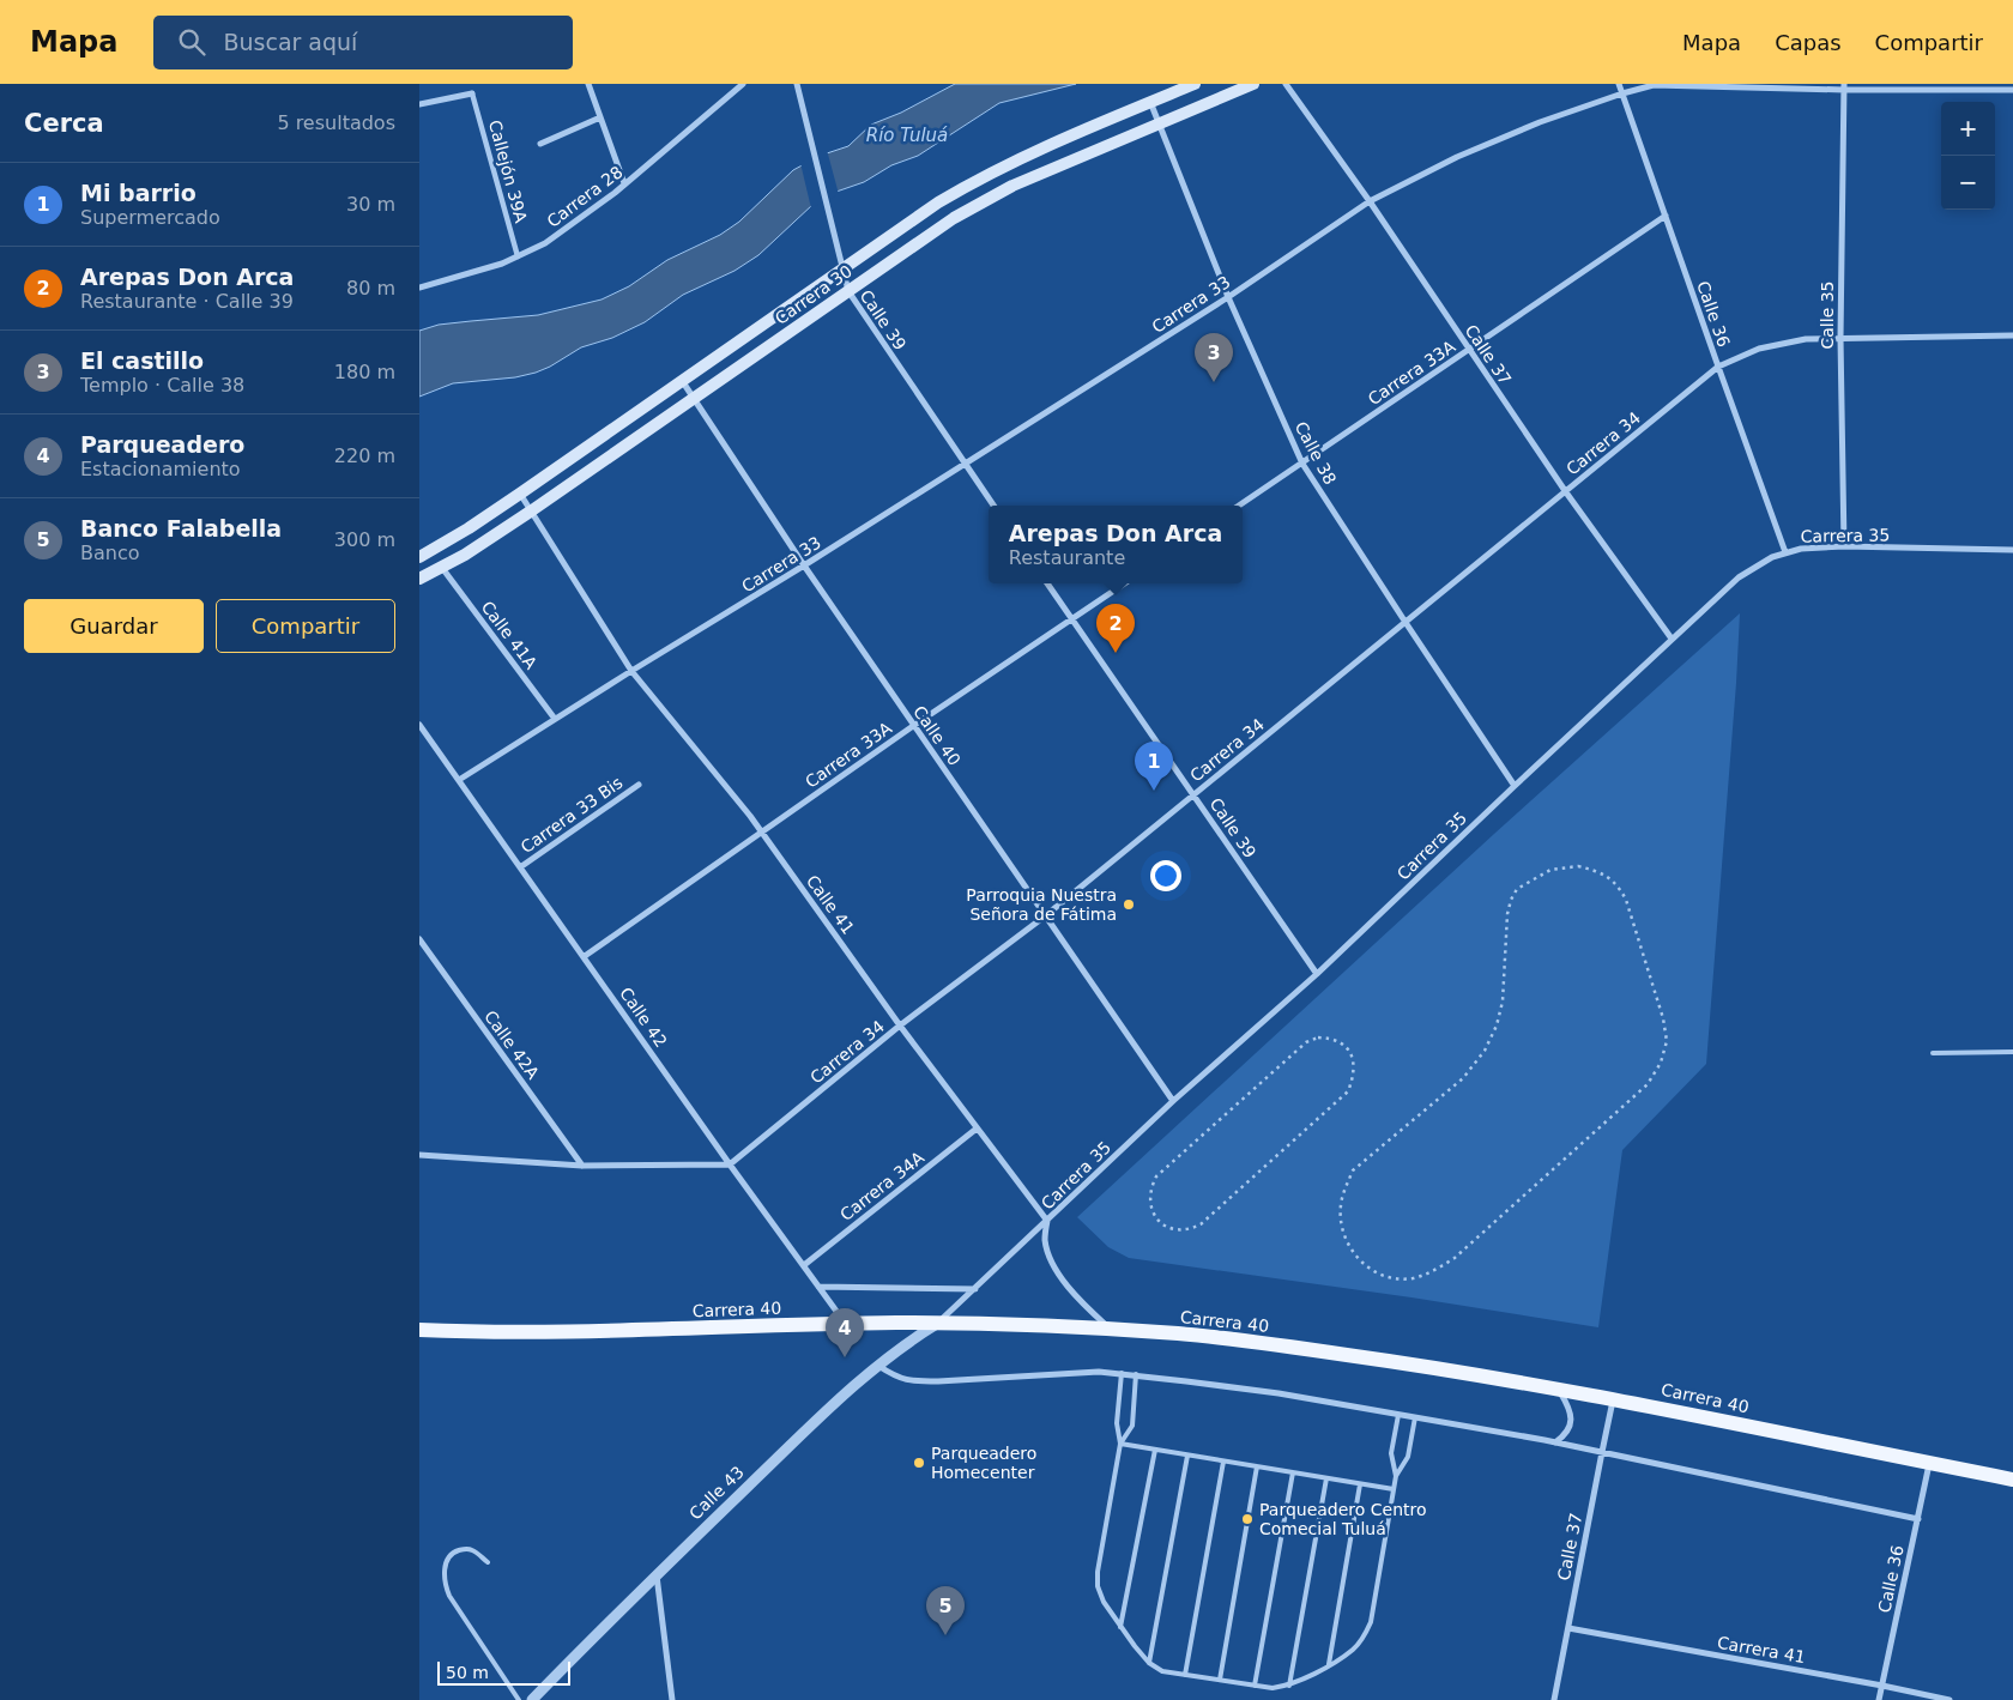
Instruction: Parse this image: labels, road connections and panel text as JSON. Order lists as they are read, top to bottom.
{
  "streets": {
    "main road": ["Carrera 30", "Carrera 40"],
    "street": [
      "Callejón 39A",
      "Carrera 28",
      "Carrera 33",
      "Calle 36",
      "Calle 35",
      "Calle 39",
      "Calle 37",
      "Carrera 33A",
      "Carrera 34",
      "Calle 38",
      "Carrera 35",
      "Calle 41A",
      "Calle 40",
      "Carrera 33 Bis",
      "Calle 41",
      "Calle 42",
      "Calle 42A",
      "Carrera 34A",
      "Calle 43",
      "Carrera 41"
    ]
  },
  "crossings": [
    ["Callejón 39A", "Carrera 28"],
    ["Carrera 30", "Calle 39"],
    ["Carrera 30", "Calle 38"],
    ["Carrera 30", "Calle 41A"],
    ["Carrera 30", "Calle 40"],
    ["Carrera 30", "Calle 41"],
    ["Carrera 33", "Calle 36"],
    ["Carrera 33", "Calle 35"],
    ["Carrera 33", "Calle 39"],
    ["Carrera 33", "Calle 37"],
    ["Carrera 33", "Calle 38"],
    ["Carrera 33", "Calle 41A"],
    ["Carrera 33", "Calle 40"],
    ["Carrera 33", "Calle 41"],
    ["Carrera 33", "Calle 42"],
    ["Calle 36", "Carrera 33A"],
    ["Calle 36", "Carrera 34"],
    ["Calle 36", "Carrera 35"],
    ["Calle 36", "Carrera 40"],
    ["Calle 36", "Carrera 41"],
    ["Calle 35", "Carrera 34"],
    ["Calle 35", "Carrera 35"],
    ["Calle 39", "Carrera 33A"],
    ["Calle 39", "Carrera 34"],
    ["Calle 39", "Carrera 35"],
    ["Calle 37", "Carrera 33A"],
    ["Calle 37", "Carrera 34"],
    ["Calle 37", "Carrera 35"],
    ["Calle 37", "Carrera 40"],
    ["Calle 37", "Carrera 41"],
    ["Carrera 33A", "Calle 38"],
    ["Carrera 33A", "Calle 40"],
    ["Carrera 33A", "Calle 41"],
    ["Carrera 33A", "Calle 42"],
    ["Carrera 34", "Calle 38"],
    ["Carrera 34", "Calle 40"],
    ["Carrera 34", "Calle 41"],
    ["Carrera 34", "Calle 42"],
    ["Calle 38", "Carrera 35"],
    ["Carrera 35", "Calle 40"],
    ["Carrera 35", "Calle 41"],
    ["Carrera 35", "Carrera 40"],
    ["Carrera 35", "Calle 43"],
    ["Carrera 33 Bis", "Calle 42"],
    ["Calle 41", "Carrera 34A"],
    ["Calle 42", "Carrera 34A"],
    ["Calle 42", "Carrera 40"],
    ["Carrera 40", "Calle 43"]
  ],
  "water": ["Río Tuluá"],
  "places": ["Parroquia Nuestra Señora de Fátima", "Parqueadero Homecenter", "Parqueadero Centro Comecial Tuluá"],
  "scale_bar": "50 m",
  "page": {
    "header": "Mapa",
    "search": "Buscar aquí",
    "nav": ["Mapa", "Capas", "Compartir"],
    "heading": ["Cerca", "5 resultados"],
    "map_buttons": ["+", "−"],
    "list": [
      {
        "mark": "1",
        "name": "Mi barrio",
        "note": "Supermercado",
        "value": "30 m"
      },
      {
        "mark": "2",
        "name": "Arepas Don Arca",
        "note": "Restaurante · Calle 39",
        "value": "80 m"
      },
      {
        "mark": "3",
        "name": "El castillo",
        "note": "Templo · Calle 38",
        "value": "180 m"
      },
      {
        "mark": "4",
        "name": "Parqueadero",
        "note": "Estacionamiento",
        "value": "220 m"
      },
      {
        "mark": "5",
        "name": "Banco Falabella",
        "note": "Banco",
        "value": "300 m"
      }
    ],
    "pins": [
      "3",
      "2",
      "1",
      "4",
      "5"
    ],
    "popup": ["Arepas Don Arca", "Restaurante"],
    "buttons": ["Guardar", "Compartir"],
    "scale": "50 m"
  }
}
